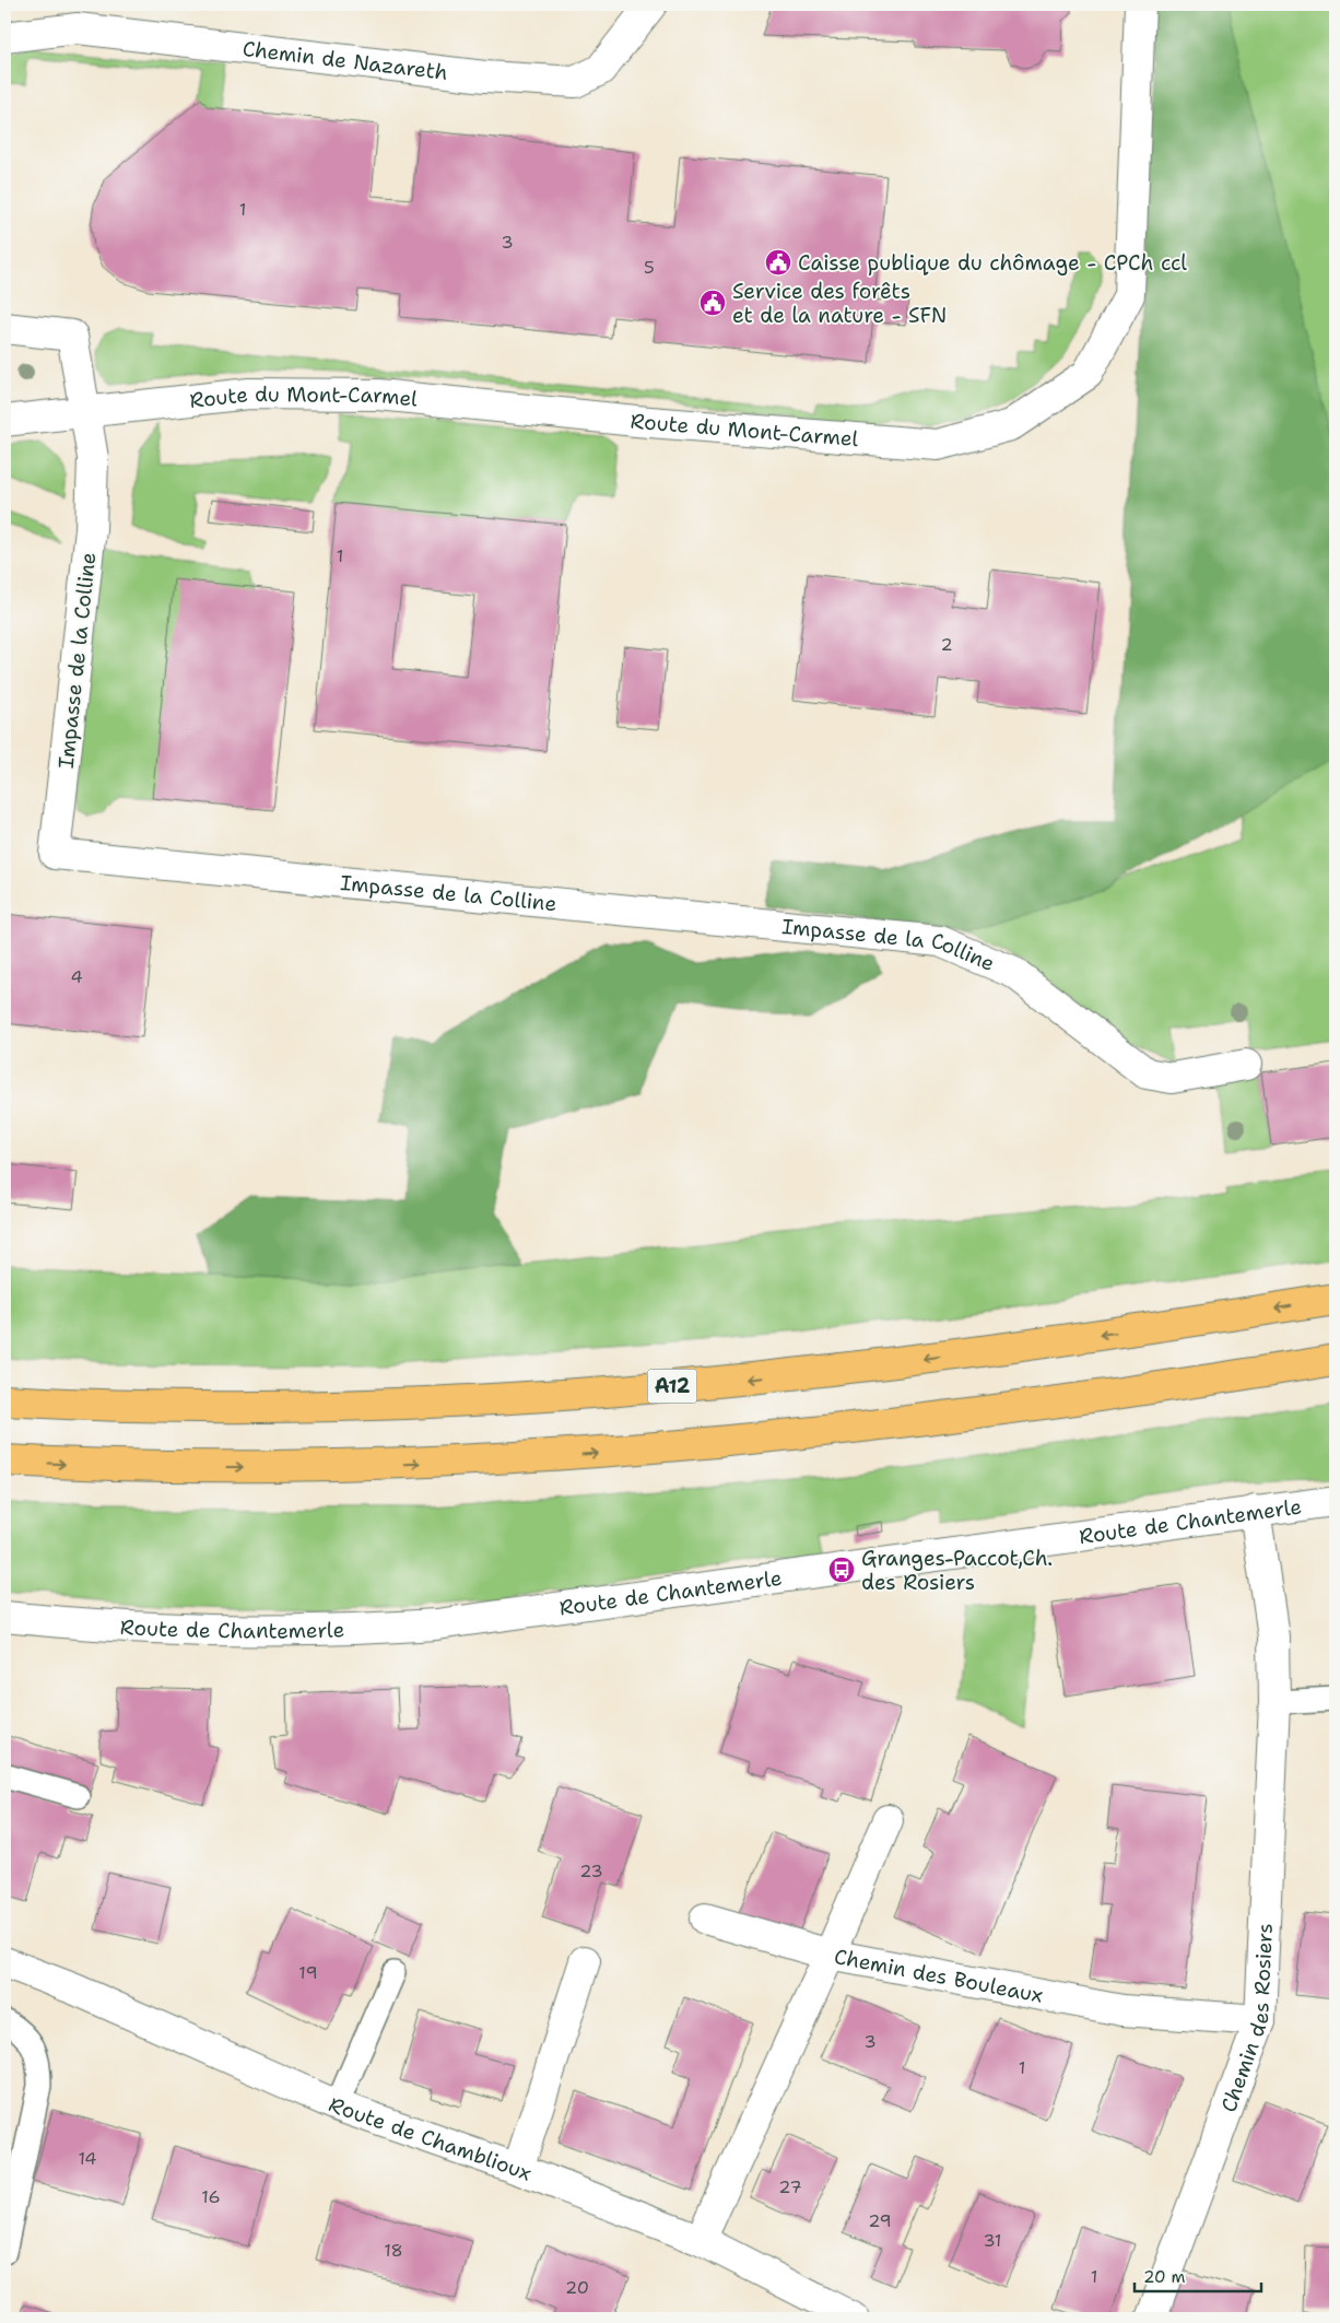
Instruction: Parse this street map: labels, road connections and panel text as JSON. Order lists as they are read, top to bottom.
{
  "streets": {
    "highway": ["A12"],
    "street": [
      "Chemin de Nazareth",
      "Route du Mont-Carmel",
      "Impasse de la Colline",
      "Route de Chantemerle",
      "Chemin des Bouleaux",
      "Chemin des Rosiers",
      "Route de Chamblioux"
    ]
  },
  "crossings": [
    ["Route du Mont-Carmel", "Impasse de la Colline"],
    ["Route de Chantemerle", "Chemin des Rosiers"],
    ["Chemin des Bouleaux", "Chemin des Rosiers"],
    ["Chemin des Bouleaux", "Route de Chamblioux"]
  ],
  "places": {
    "public building": ["Caisse publique du chômage - CPCh ccl", "Service des forêts et de la nature - SFN"],
    "bus stop": ["Granges-Paccot,Ch. des Rosiers"]
  },
  "house_numbers": [
    "1",
    "3",
    "5",
    "1",
    "2",
    "4",
    "23",
    "19",
    "3",
    "1",
    "14",
    "27",
    "16",
    "29",
    "31",
    "18",
    "1",
    "20"
  ],
  "scale_bar": "20 m"
}
